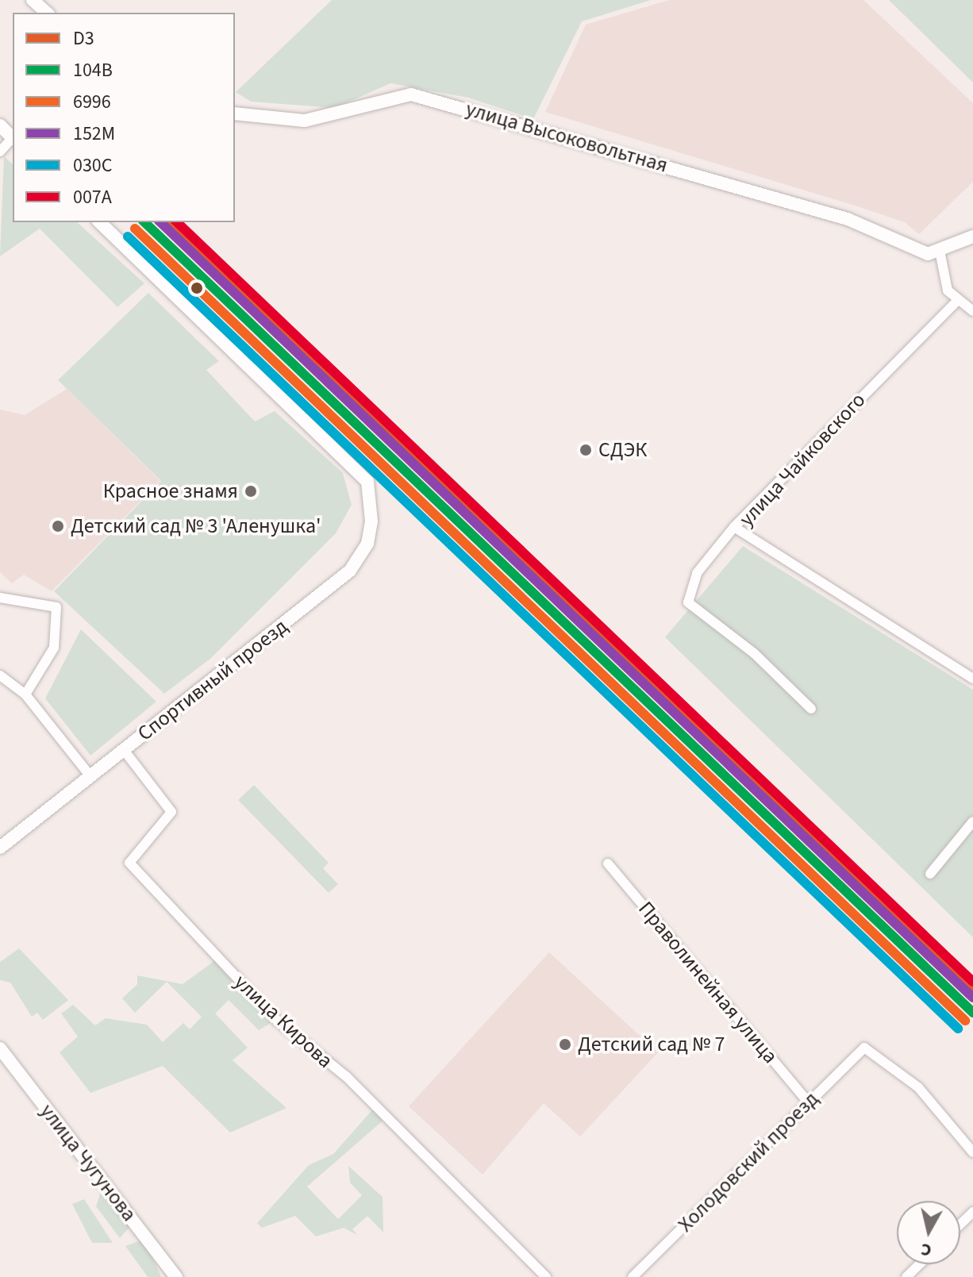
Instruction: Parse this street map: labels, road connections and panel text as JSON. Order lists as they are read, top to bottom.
{
  "streets": {
    "main road": ["улица Высоковольтная", "Спортивный проезд", "улица Чугунова"],
    "street": [
      "улица Чайковского",
      "Праволинейная улица",
      "улица Кирова",
      "Холодовский проезд"
    ]
  },
  "crossings": [
    ["Спортивный проезд", "улица Кирова"],
    ["Праволинейная улица", "Холодовский проезд"]
  ],
  "places": [
    "СДЭК",
    "Красное знамя",
    "Детский сад № 3 'Аленушка'",
    "Детский сад № 7"
  ],
  "lines": [
    "transit line D3",
    "transit line 104В",
    "transit line 152М",
    "transit line 007А",
    "transit line 6996",
    "transit line 030C"
  ],
  "legend": [
    "D3",
    "104В",
    "6996",
    "152М",
    "030C",
    "007А"
  ],
  "north": "bottom"
}
